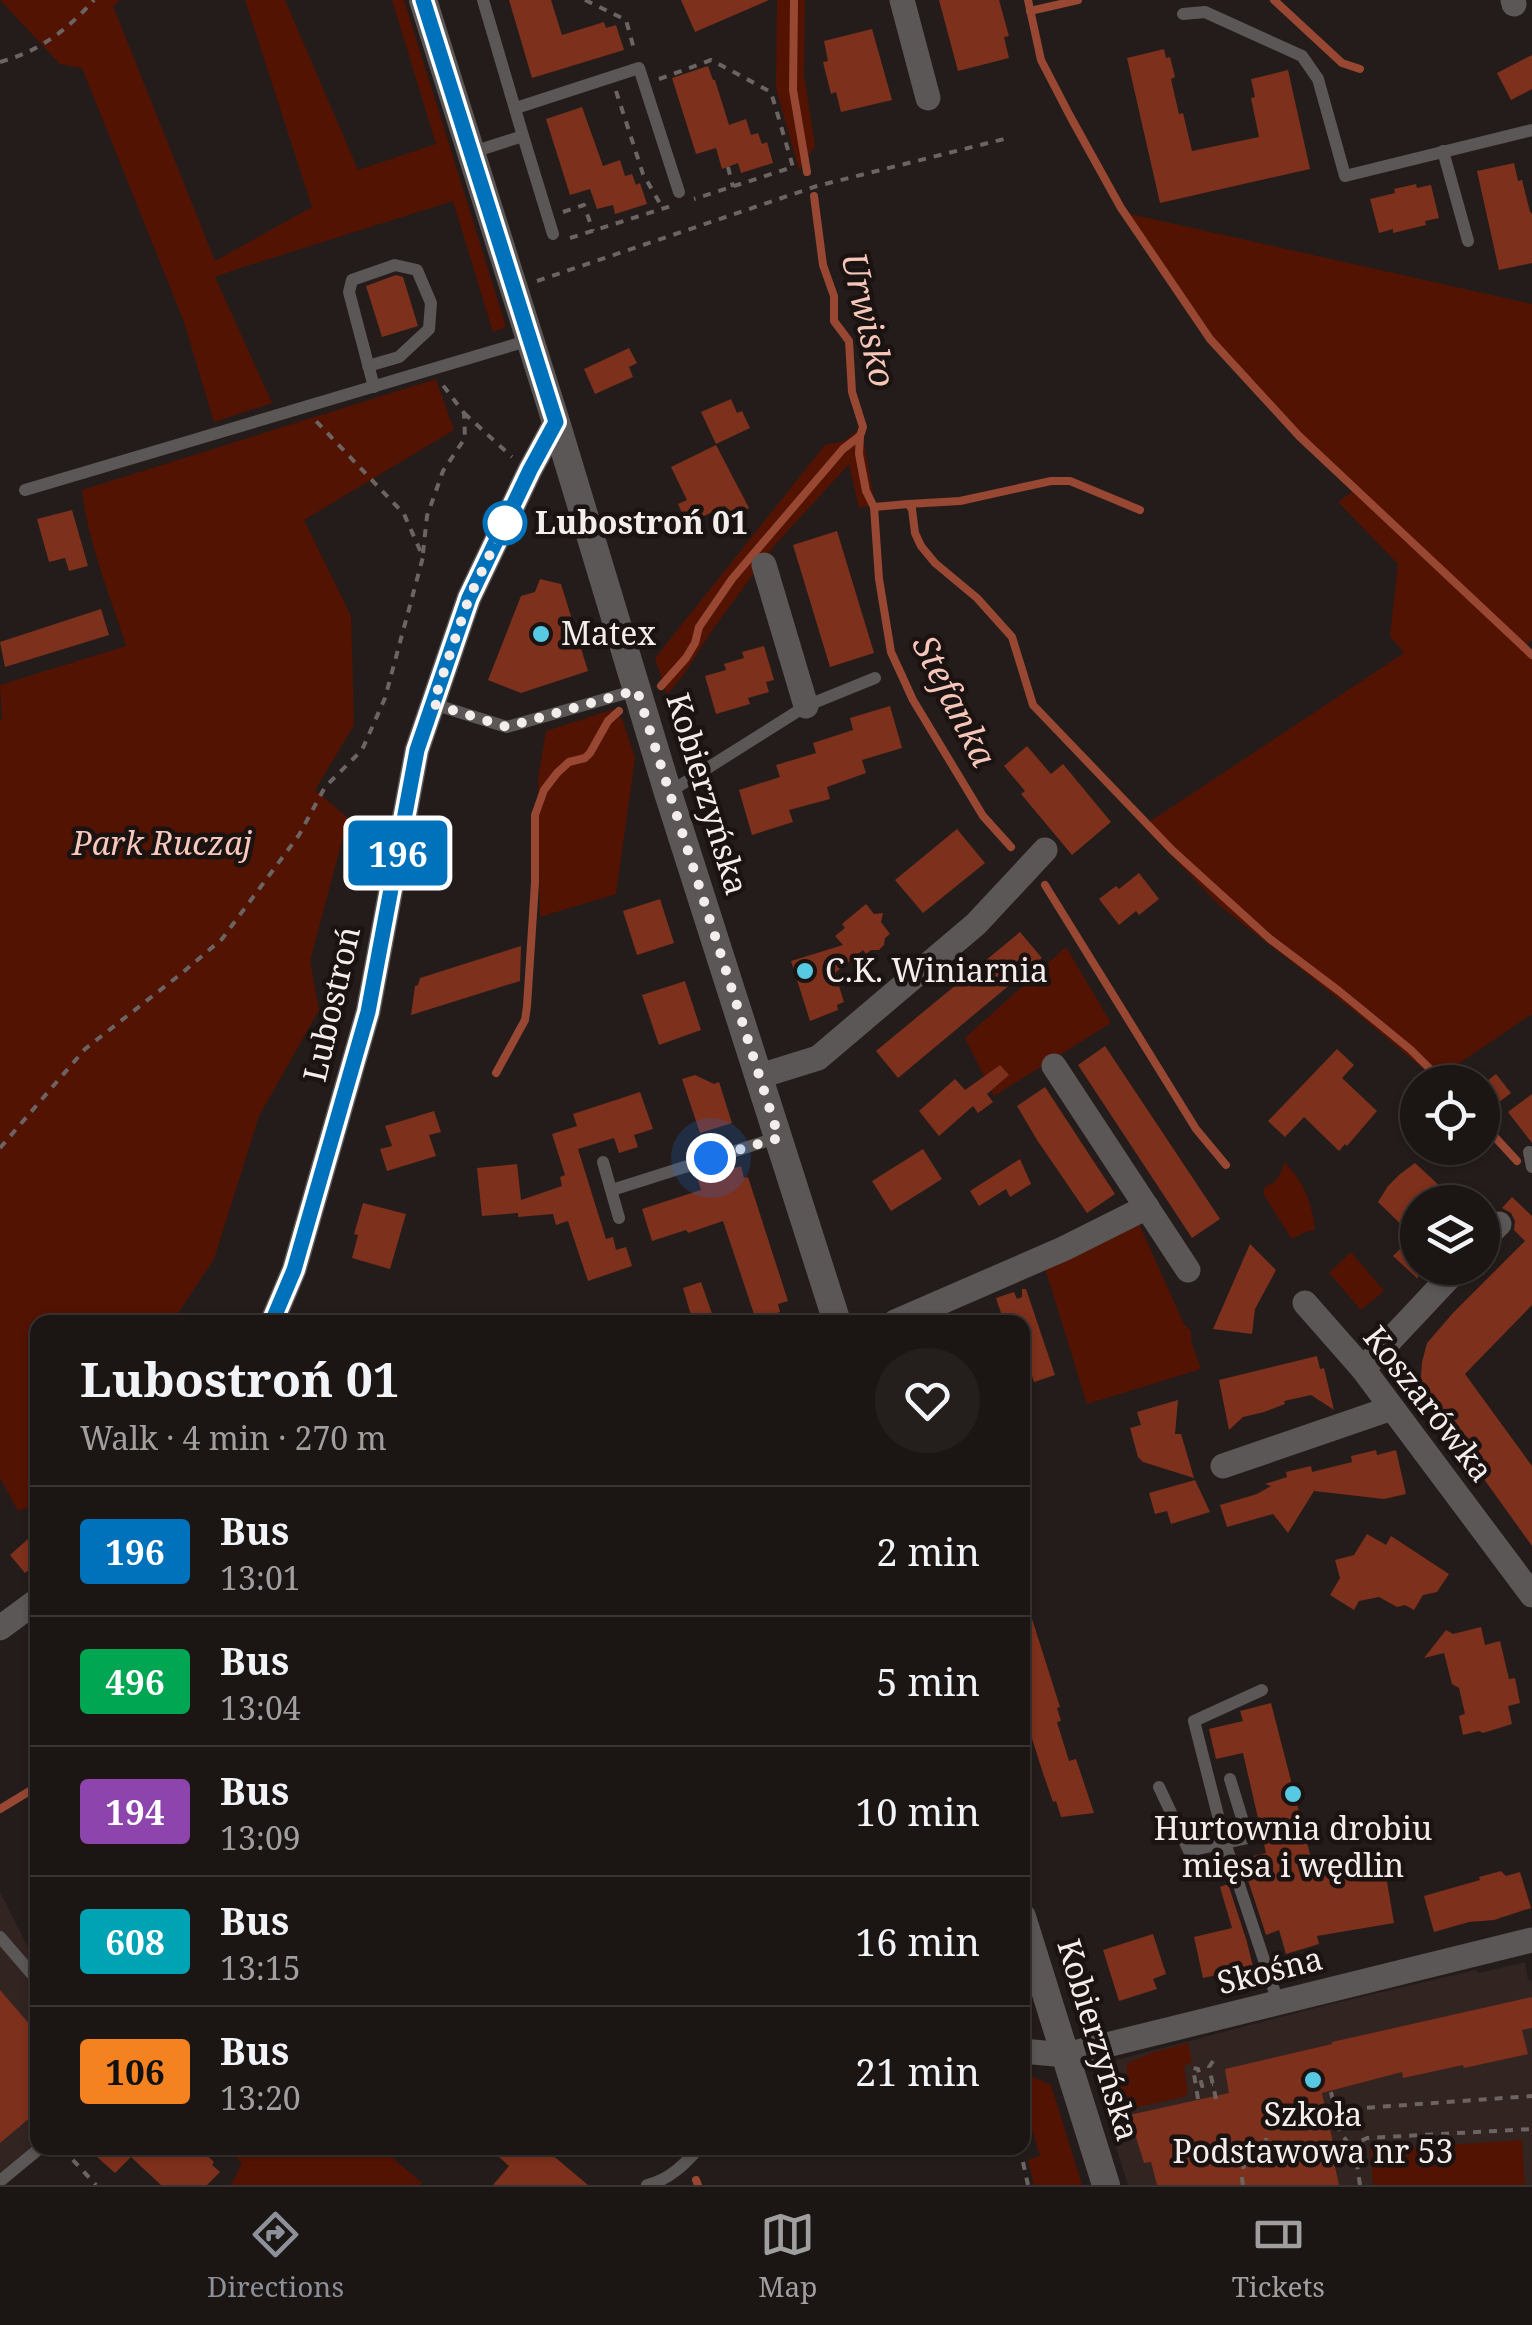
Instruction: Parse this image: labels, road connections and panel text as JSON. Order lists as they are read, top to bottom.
{
  "streets": {
    "street": [
      "Kobierzyńska",
      "Lubostroń",
      "Koszarówka",
      "Skośna"
    ]
  },
  "crossings": [
    ["Kobierzyńska", "Lubostroń"],
    ["Kobierzyńska", "Skośna"]
  ],
  "water": ["Urwisko", "Stefanka"],
  "parks": ["Park Ruczaj"],
  "places": [
    "Lubostroń 01",
    "Matex",
    "C.K. Winiarnia",
    "Hurtownia drobiu mięsa i wędlin",
    "Szkoła Podstawowa nr 53"
  ],
  "lines": ["bus line 196"],
  "page": {
    "on_map": "196",
    "heading": ["Lubostroń 01", "Walk · 4 min · 270 m"],
    "list": [
      {
        "mark": "196",
        "name": "Bus",
        "note": "13:01",
        "value": "2 min"
      },
      {
        "mark": "496",
        "name": "Bus",
        "note": "13:04",
        "value": "5 min"
      },
      {
        "mark": "194",
        "name": "Bus",
        "note": "13:09",
        "value": "10 min"
      },
      {
        "mark": "608",
        "name": "Bus",
        "note": "13:15",
        "value": "16 min"
      },
      {
        "mark": "106",
        "name": "Bus",
        "note": "13:20",
        "value": "21 min"
      }
    ],
    "tabs": ["Directions", "Map", "Tickets"]
  }
}
